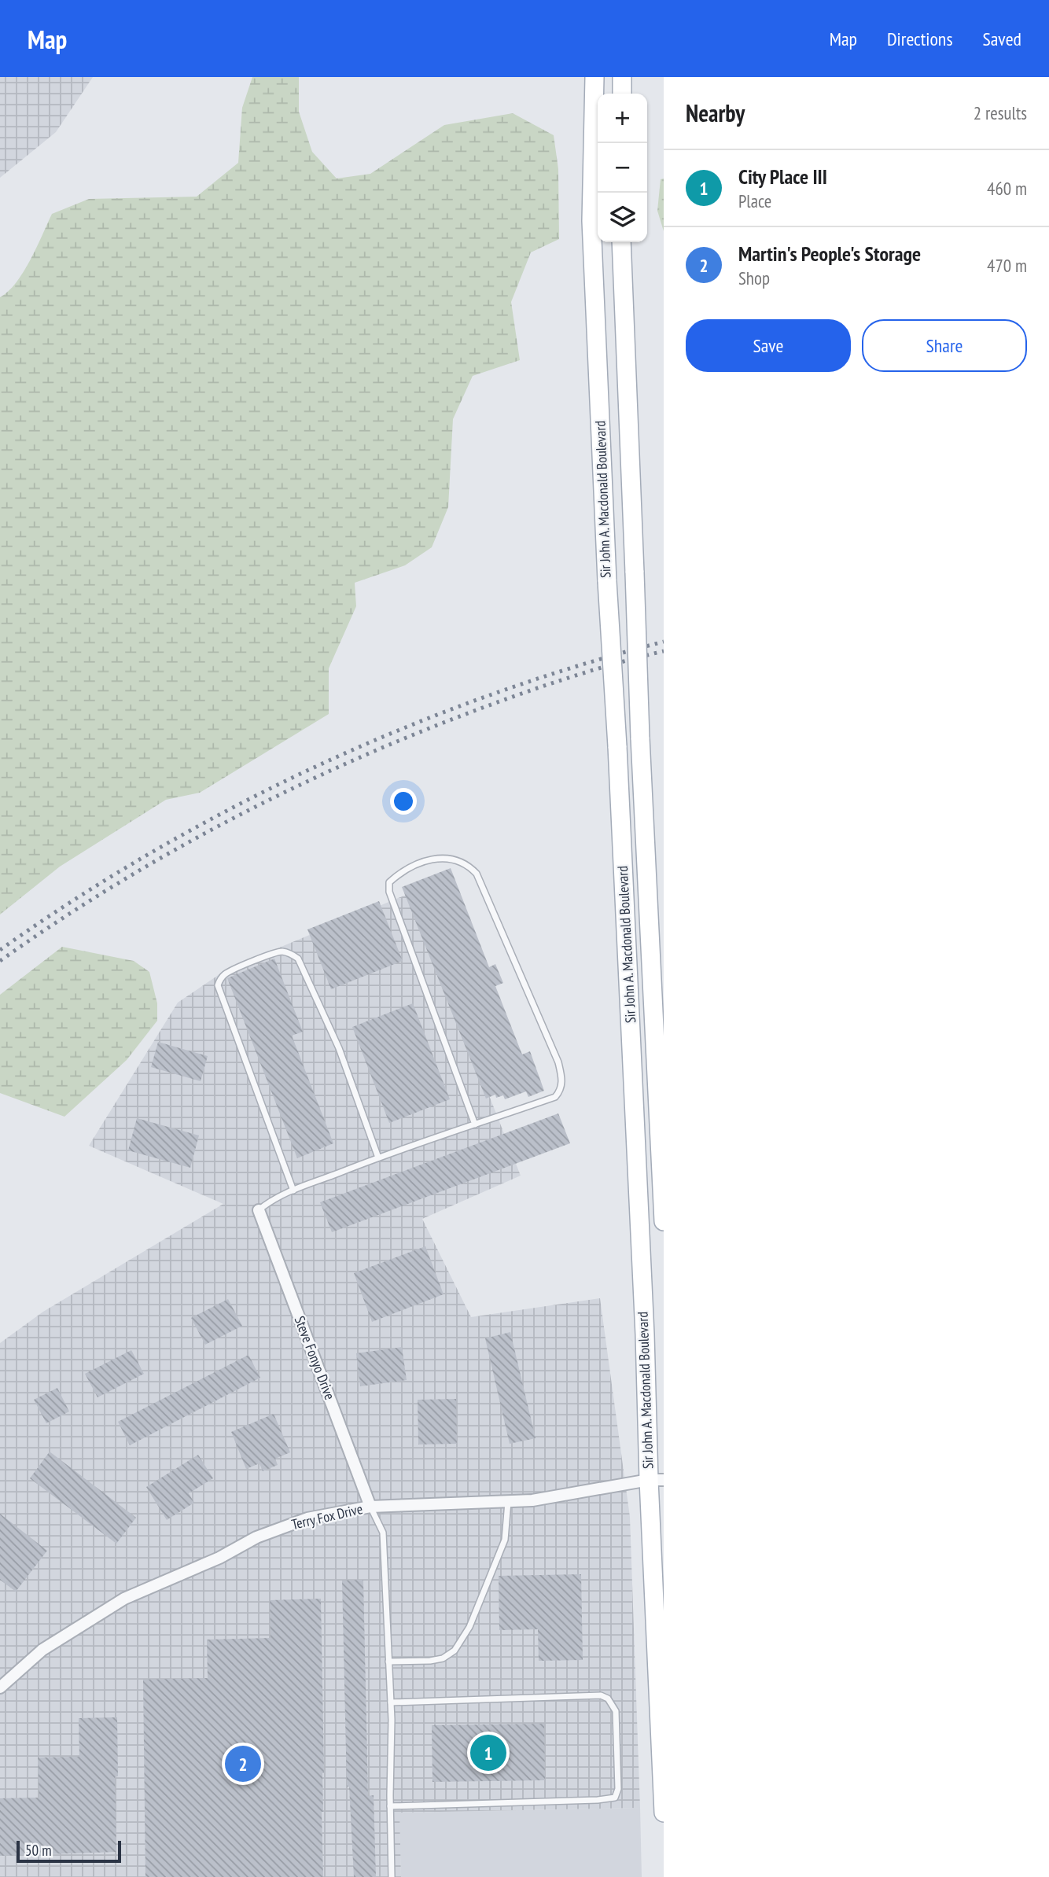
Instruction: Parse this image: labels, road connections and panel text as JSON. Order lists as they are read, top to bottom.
{
  "streets": {
    "main road": ["Sir John A. Macdonald Boulevard"],
    "street": ["Steve Fonyo Drive", "Terry Fox Drive"]
  },
  "crossings": [
    ["Sir John A. Macdonald Boulevard", "Terry Fox Drive"],
    ["Steve Fonyo Drive", "Terry Fox Drive"]
  ],
  "scale_bar": "50 m",
  "page": {
    "header": "Map",
    "nav": ["Map", "Directions", "Saved"],
    "heading": ["Nearby", "2 results"],
    "map_buttons": ["+", "−"],
    "list": [
      {
        "mark": "1",
        "name": "City Place III",
        "note": "Place",
        "value": "460 m"
      },
      {
        "mark": "2",
        "name": "Martin's People's Storage",
        "note": "Shop",
        "value": "470 m"
      }
    ],
    "buttons": ["Save", "Share"],
    "pins": ["1", "2"],
    "scale": "50 m"
  }
}
